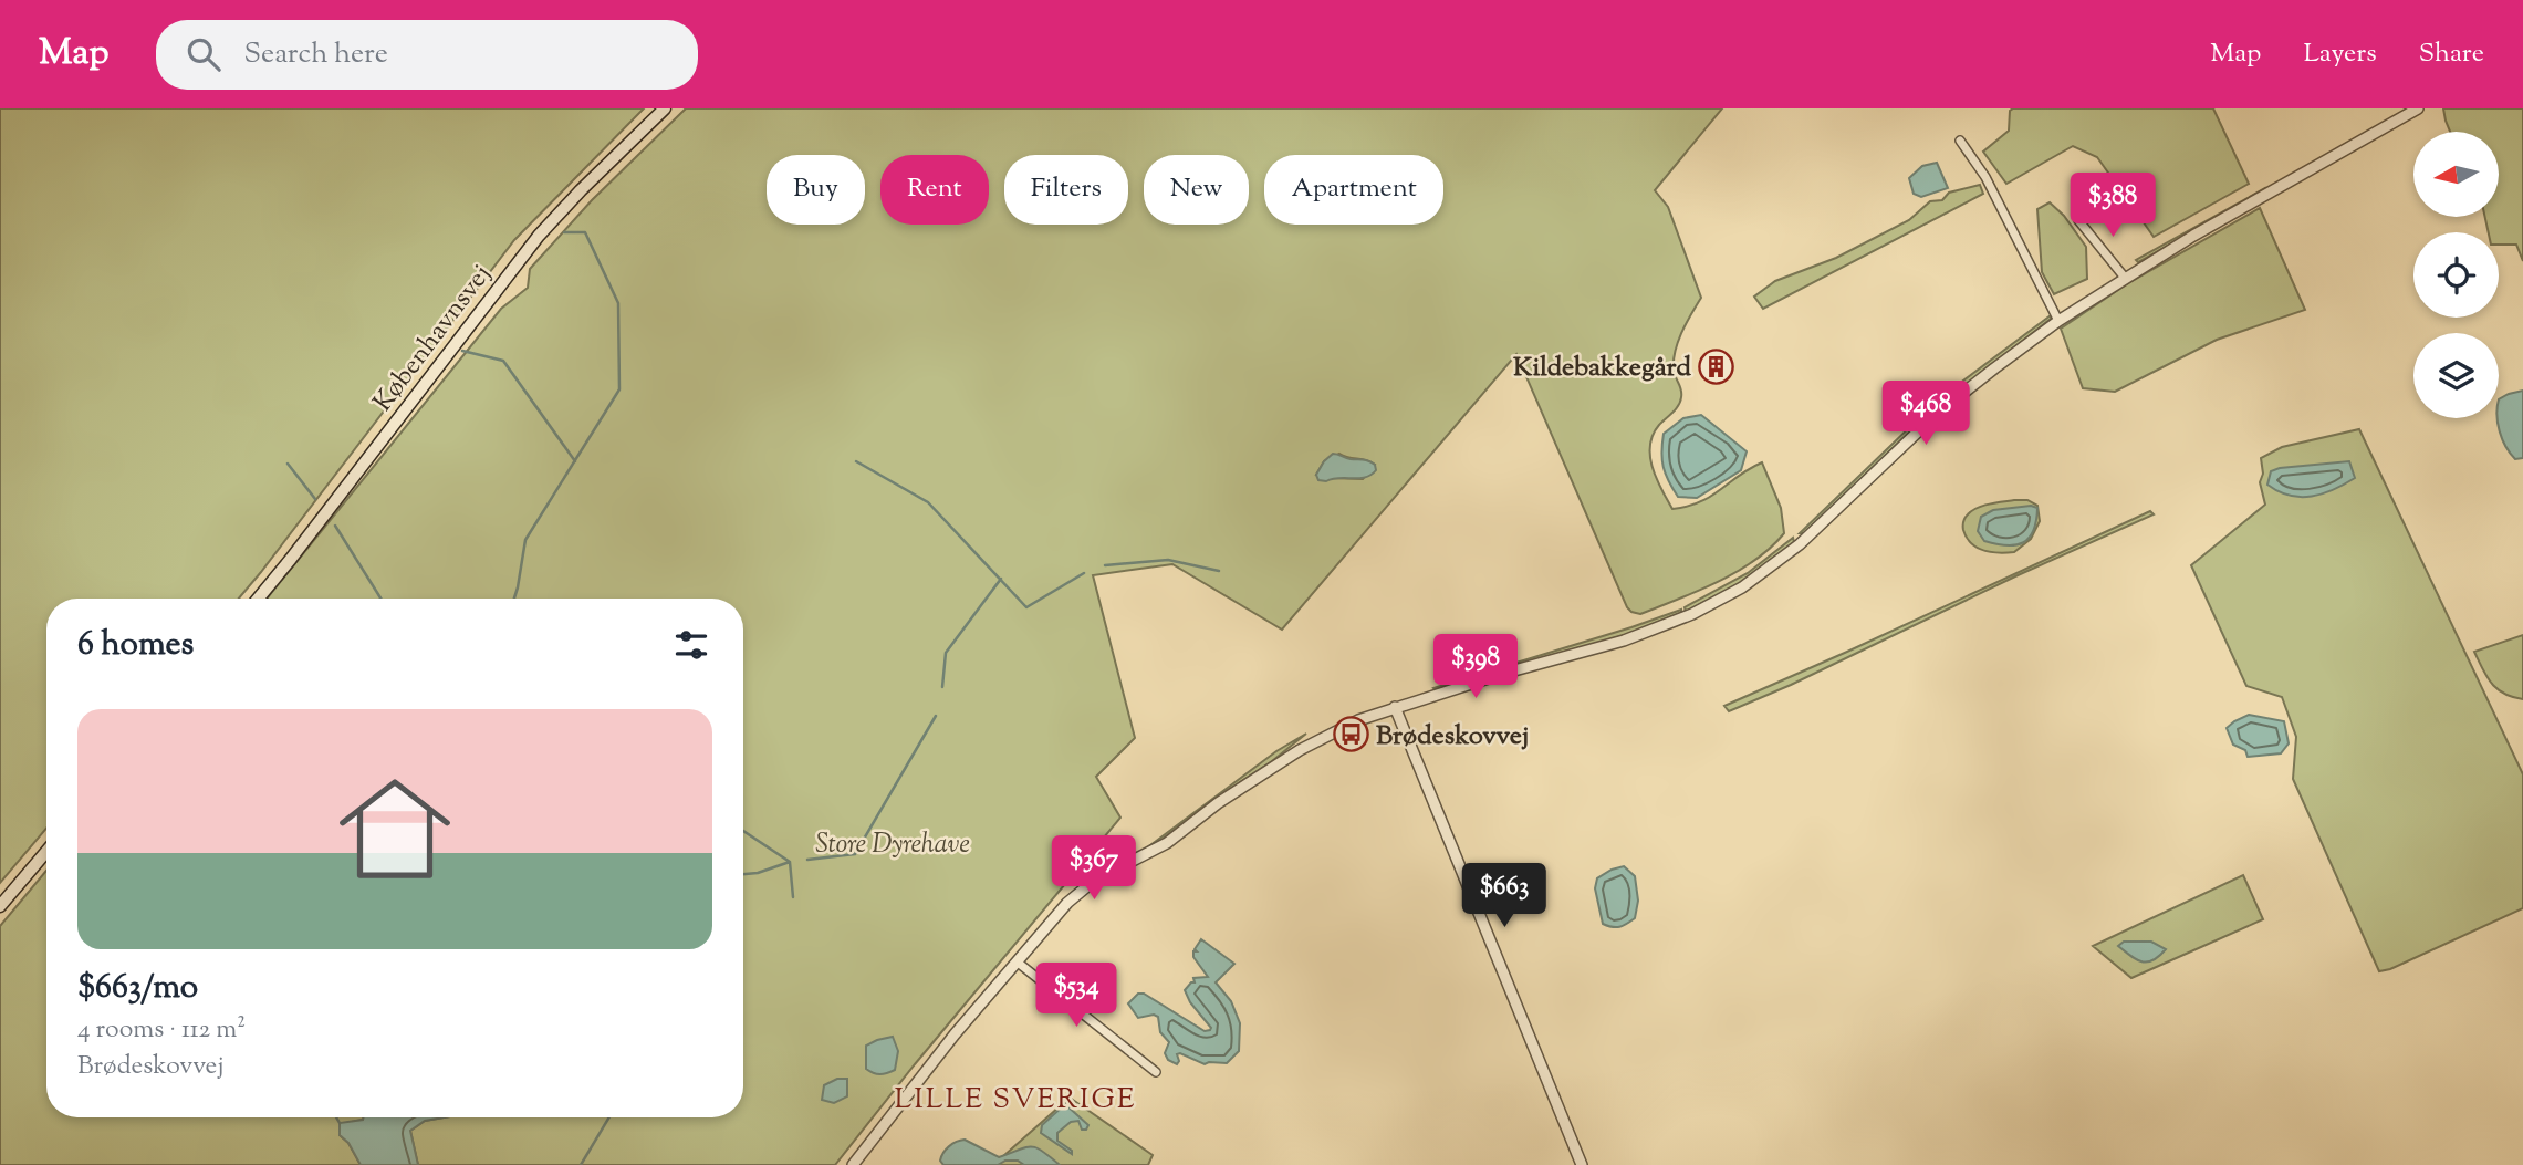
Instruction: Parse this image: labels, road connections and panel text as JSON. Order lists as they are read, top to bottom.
{
  "streets": {
    "main road": ["Københavnsvej"]
  },
  "districts": ["LILLE SVERIGE"],
  "parks": ["Store Dyrehave"],
  "places": {
    "building": ["Kildebakkegård"],
    "bus stop": ["Brødeskovvej"]
  },
  "north": "left",
  "page": {
    "header": "Map",
    "search": "Search here",
    "nav": ["Map", "Layers", "Share"],
    "chip": [
      "Buy",
      "Rent",
      "Filters",
      "New",
      "Apartment"
    ],
    "price": [
      "$388",
      "$468",
      "$398",
      "$367",
      "$663",
      "$534"
    ],
    "heading": "6 homes",
    "list": [
      {
        "name": "$663/mo",
        "note": "4 rooms · 112 m² · Brødeskovvej"
      }
    ]
  }
}
